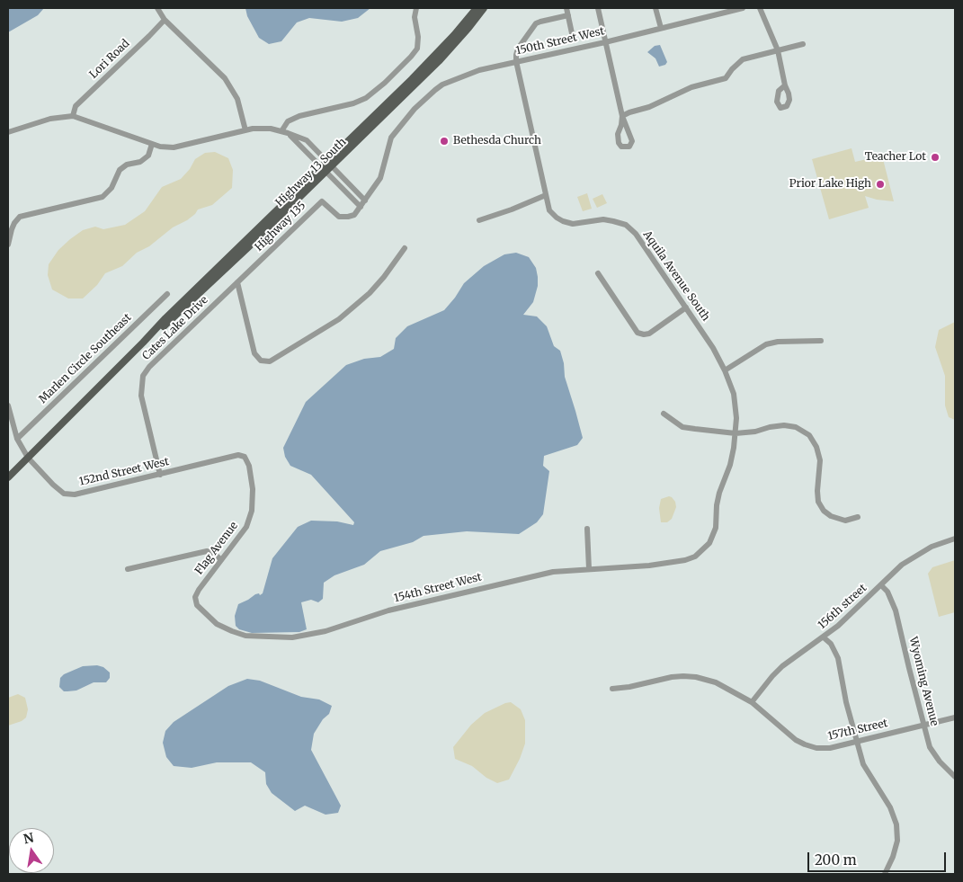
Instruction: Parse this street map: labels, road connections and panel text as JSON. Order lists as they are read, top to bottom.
{
  "streets": {
    "main road": ["Highway 13 South"],
    "street": [
      "150th Street West",
      "Lori Road",
      "Highway 135",
      "Aquila Avenue South",
      "Cates Lake Drive",
      "Marlen Circle Southeast",
      "152nd Street West",
      "Flag Avenue",
      "154th Street West",
      "156th street",
      "Wyoming Avenue",
      "157th Street"
    ]
  },
  "crossings": [
    ["150th Street West", "Highway 135"],
    ["150th Street West", "Aquila Avenue South"],
    ["Highway 13 South", "152nd Street West"],
    ["Highway 135", "Cates Lake Drive"],
    ["Aquila Avenue South", "154th Street West"],
    ["Cates Lake Drive", "152nd Street West"],
    ["Marlen Circle Southeast", "152nd Street West"],
    ["152nd Street West", "Flag Avenue"],
    ["Flag Avenue", "154th Street West"],
    ["156th street", "Wyoming Avenue"],
    ["156th street", "157th Street"],
    ["Wyoming Avenue", "157th Street"]
  ],
  "places": ["Bethesda Church", "Teacher Lot", "Prior Lake High"],
  "scale_bar": "200 m",
  "north": "top"
}
